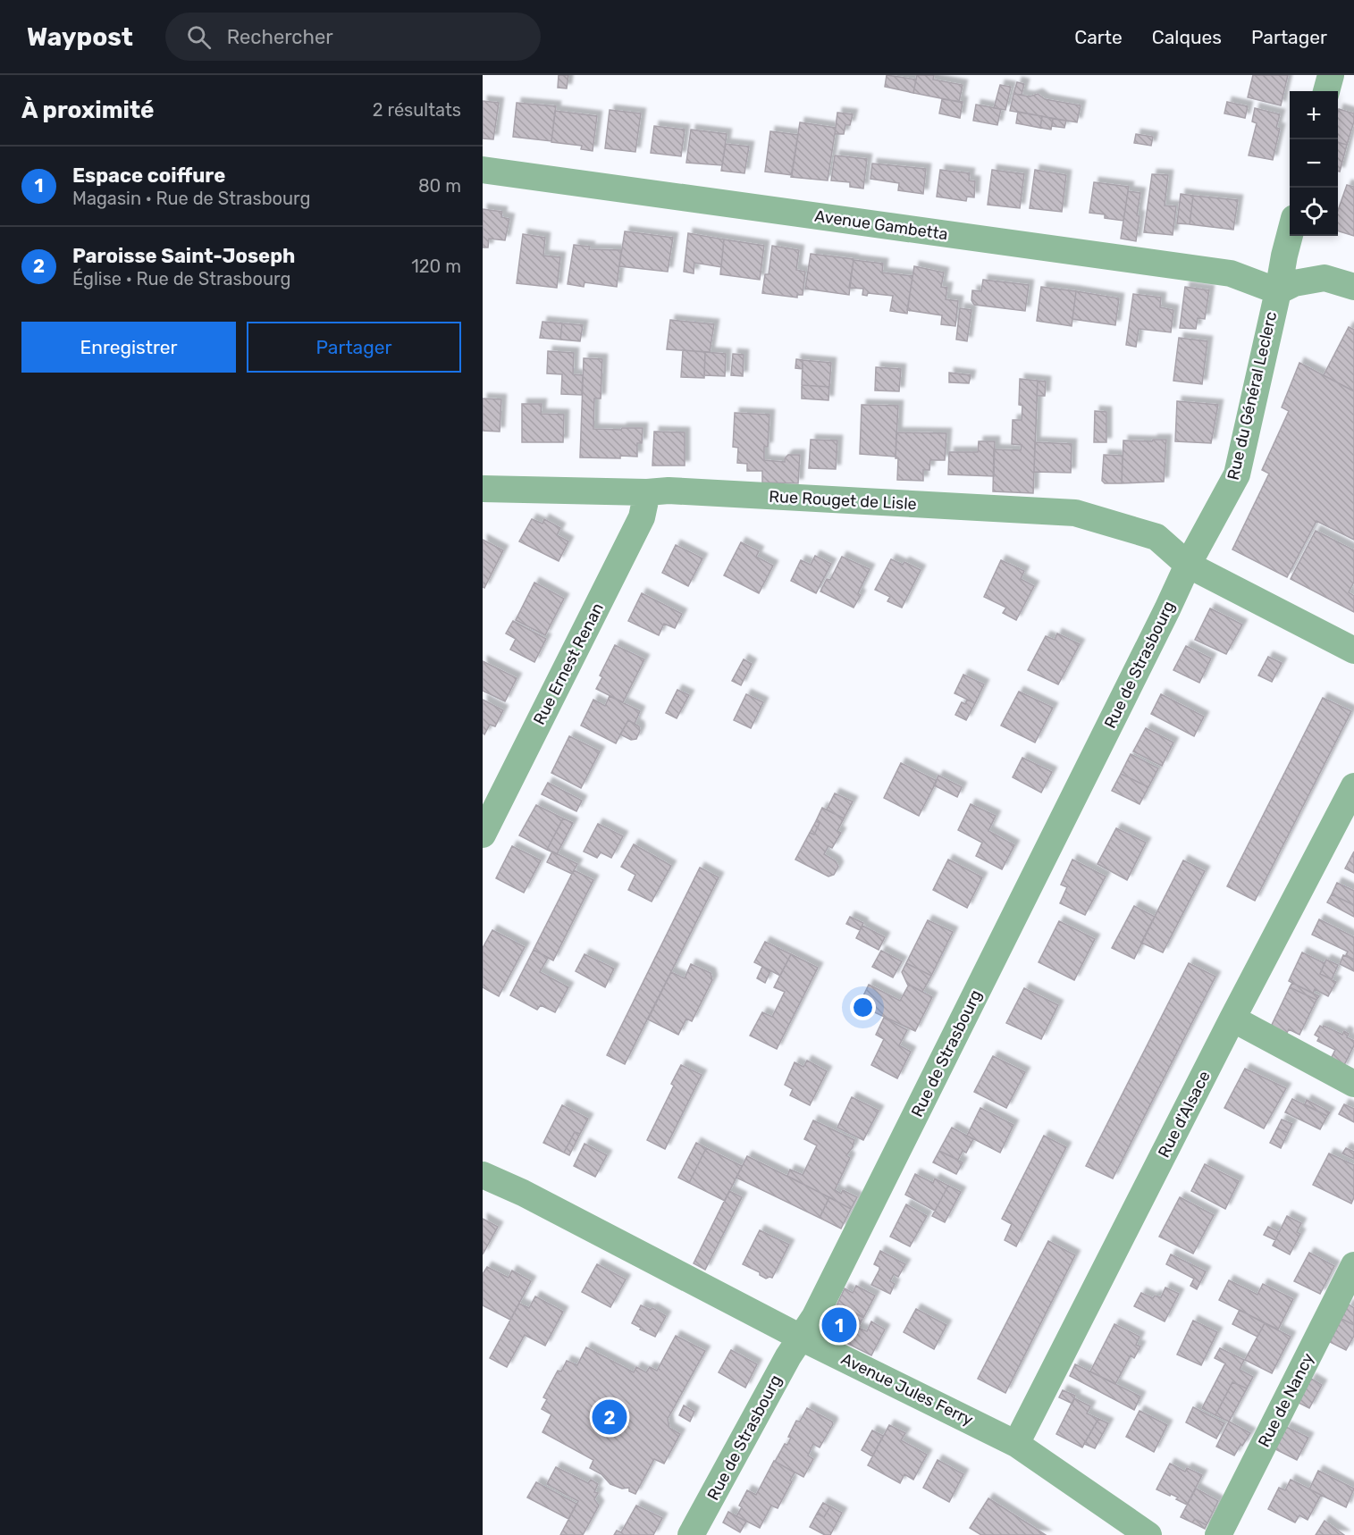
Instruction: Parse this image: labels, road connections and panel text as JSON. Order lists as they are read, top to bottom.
{
  "streets": {
    "street": [
      "Avenue Gambetta",
      "Rue du Général Leclerc",
      "Rue Rouget de Lisle",
      "Rue Ernest Renan",
      "Rue de Strasbourg",
      "Rue d'Alsace",
      "Avenue Jules Ferry",
      "Rue de Nancy"
    ]
  },
  "crossings": [
    ["Avenue Gambetta", "Rue du Général Leclerc"],
    ["Rue du Général Leclerc", "Rue Rouget de Lisle"],
    ["Rue du Général Leclerc", "Rue de Strasbourg"],
    ["Rue Rouget de Lisle", "Rue Ernest Renan"],
    ["Rue Rouget de Lisle", "Rue de Strasbourg"],
    ["Rue de Strasbourg", "Avenue Jules Ferry"],
    ["Rue d'Alsace", "Avenue Jules Ferry"]
  ],
  "page": {
    "header": "Waypost",
    "search": "Rechercher",
    "nav": ["Carte", "Calques", "Partager"],
    "heading": ["À proximité", "2 résultats"],
    "map_buttons": ["+", "−"],
    "list": [
      {
        "mark": "1",
        "name": "Espace coiffure",
        "note": "Magasin · Rue de Strasbourg",
        "value": "80 m"
      },
      {
        "mark": "2",
        "name": "Paroisse Saint-Joseph",
        "note": "Église · Rue de Strasbourg",
        "value": "120 m"
      }
    ],
    "buttons": ["Enregistrer", "Partager"],
    "pins": ["1", "2"]
  }
}
